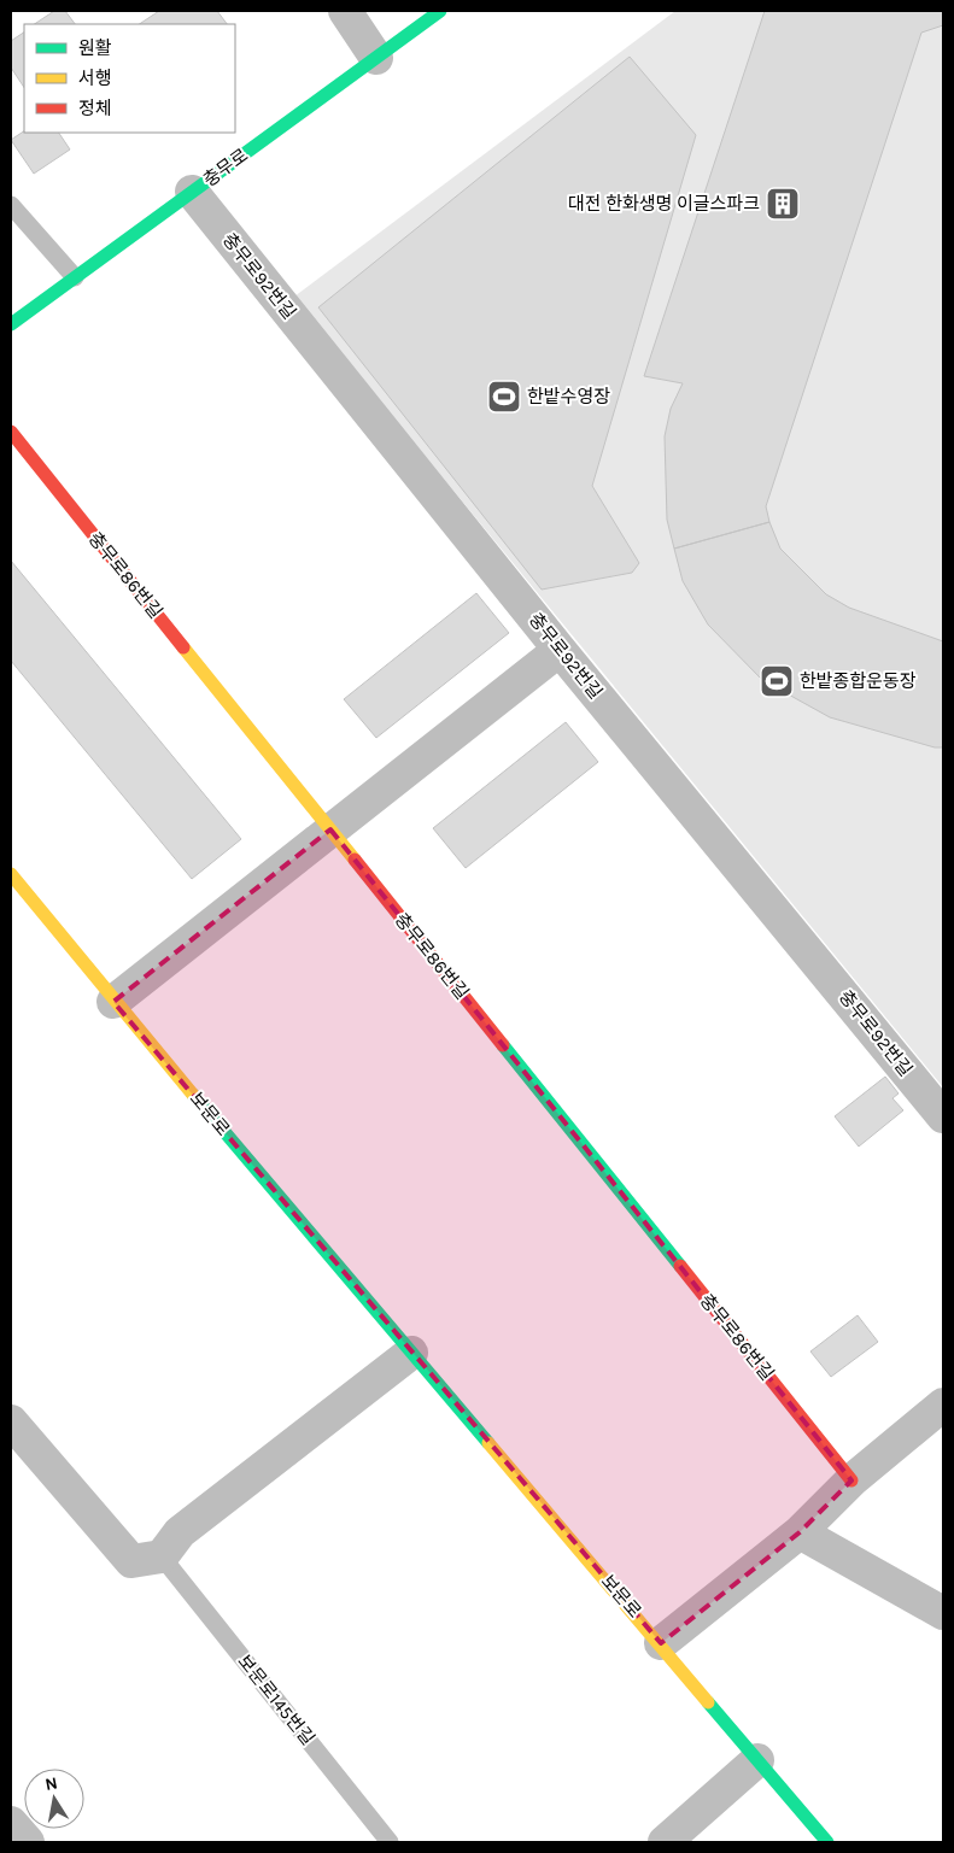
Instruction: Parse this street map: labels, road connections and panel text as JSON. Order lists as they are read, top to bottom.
{
  "streets": {
    "main road": ["충무로", "충무로86번길", "보문로"],
    "street": ["충무로92번길"],
    "lane": ["보문로145번길"]
  },
  "crossings": [
    ["충무로", "충무로92번길"]
  ],
  "places": {
    "building": ["대전 한화생명 이글스파크"],
    "sports": ["한밭수영장", "한밭종합운동장"]
  },
  "legend": ["원활", "서행", "정체"],
  "north": "top"
}
